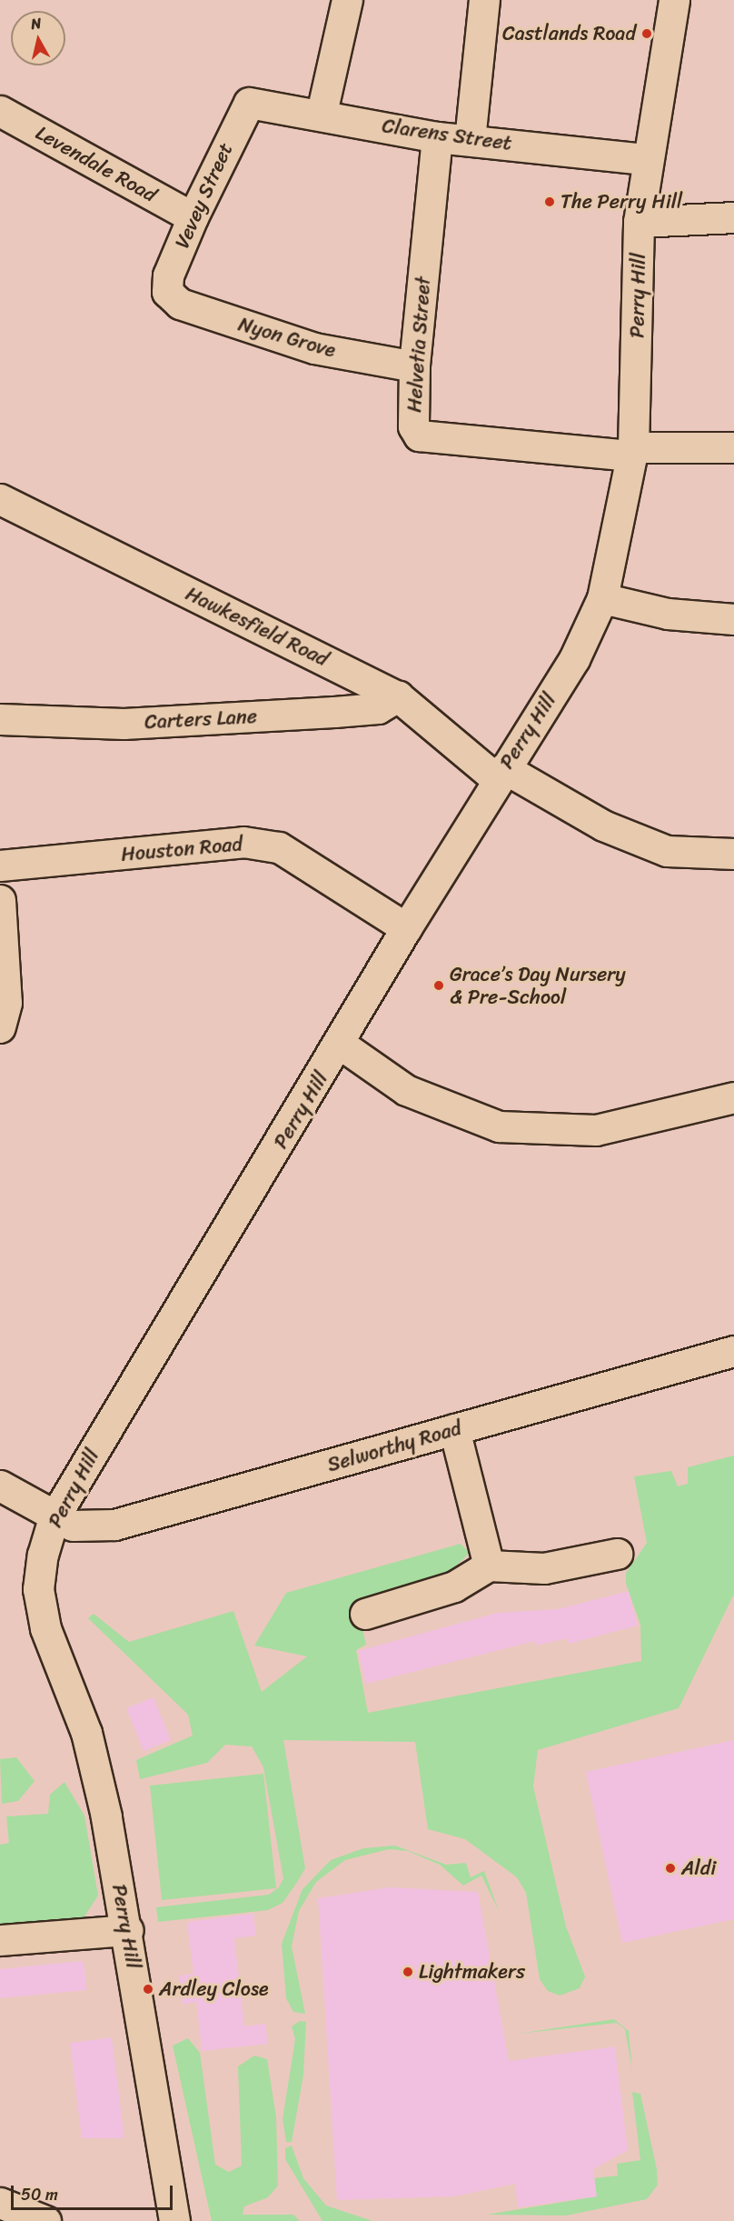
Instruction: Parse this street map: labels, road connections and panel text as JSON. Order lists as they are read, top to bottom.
{
  "streets": {
    "street": [
      "Clarens Street",
      "Levendale Road",
      "Vevey Street",
      "Perry Hill",
      "Nyon Grove",
      "Helvetia Street",
      "Hawkesfield Road",
      "Carters Lane",
      "Houston Road",
      "Selworthy Road"
    ]
  },
  "crossings": [
    ["Clarens Street", "Vevey Street"],
    ["Clarens Street", "Perry Hill"],
    ["Clarens Street", "Helvetia Street"],
    ["Levendale Road", "Vevey Street"],
    ["Vevey Street", "Nyon Grove"],
    ["Perry Hill", "Helvetia Street"],
    ["Perry Hill", "Hawkesfield Road"],
    ["Perry Hill", "Houston Road"],
    ["Perry Hill", "Selworthy Road"],
    ["Nyon Grove", "Helvetia Street"],
    ["Hawkesfield Road", "Carters Lane"]
  ],
  "places": [
    "Castlands Road",
    "The Perry Hill",
    "Grace’s Day Nursery & Pre-School",
    "Aldi",
    "Lightmakers",
    "Ardley Close"
  ],
  "scale_bar": "50 m",
  "north": "top"
}
